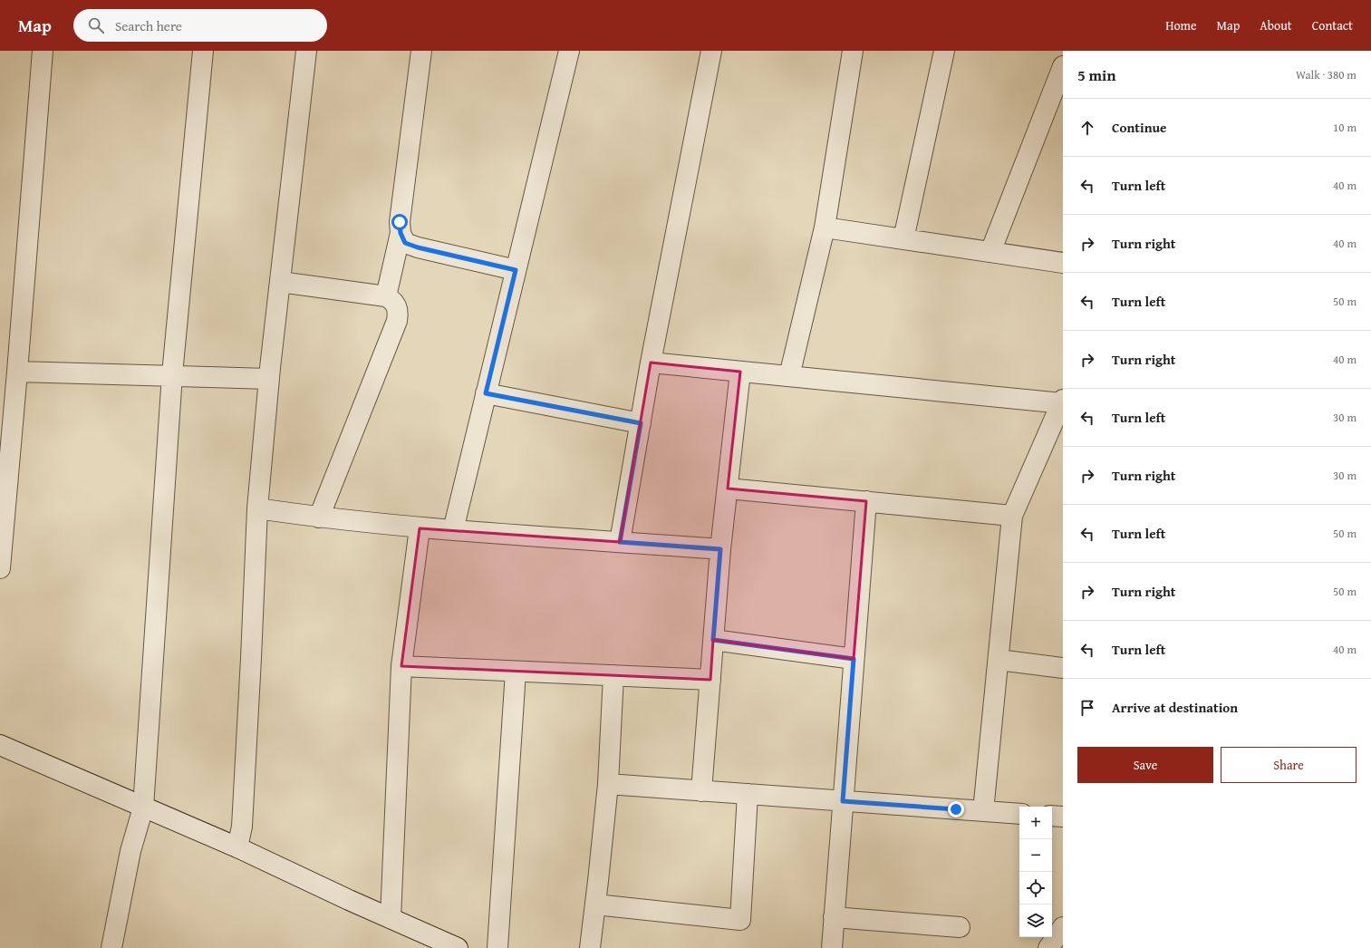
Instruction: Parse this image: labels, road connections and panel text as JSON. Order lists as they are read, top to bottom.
{
  "page": {
    "header": "Map",
    "search": "Search here",
    "nav": [
      "Home",
      "Map",
      "About",
      "Contact"
    ],
    "heading": ["5 min", "Walk · 380 m"],
    "list": [
      ["Continue", "10 m"],
      ["Turn left", "40 m"],
      ["Turn right", "40 m"],
      ["Turn left", "50 m"],
      ["Turn right", "40 m"],
      ["Turn left", "30 m"],
      ["Turn right", "30 m"],
      ["Turn left", "50 m"],
      ["Turn right", "50 m"],
      ["Turn left", "40 m"],
      "Arrive at destination"
    ],
    "buttons": ["Save", "Share"],
    "map_buttons": ["+", "−"]
  }
}
